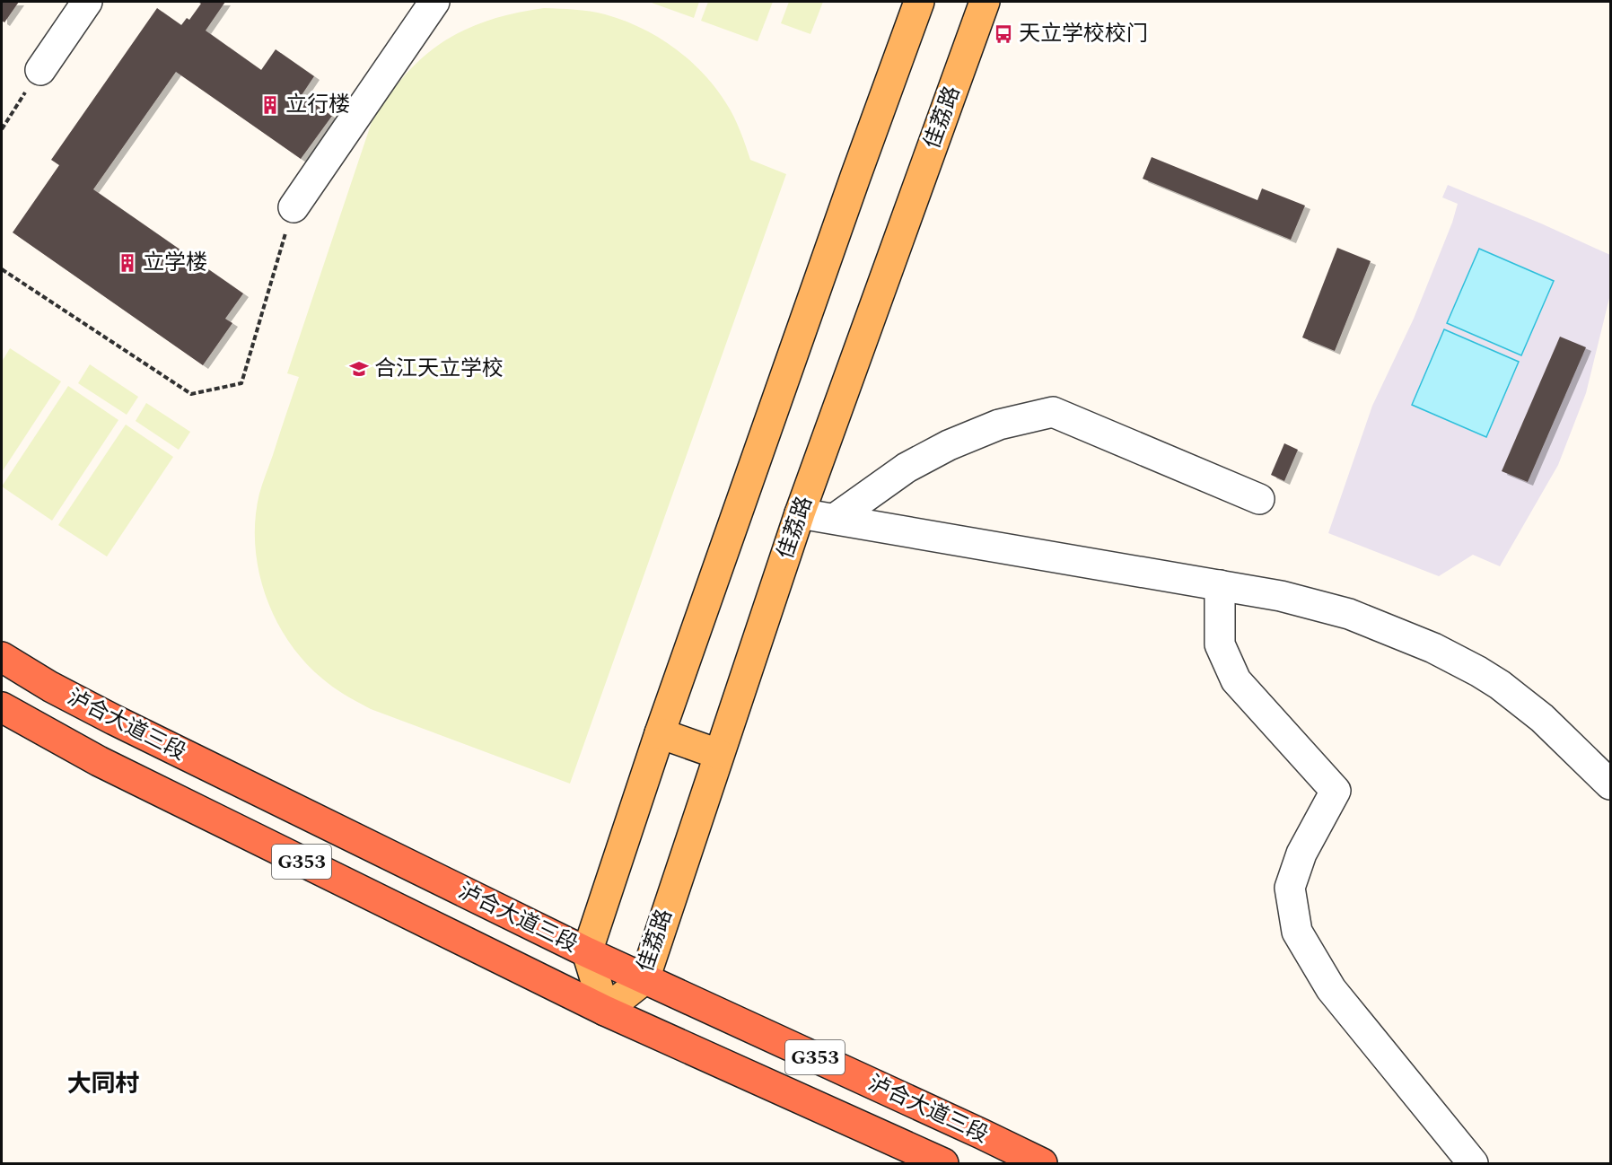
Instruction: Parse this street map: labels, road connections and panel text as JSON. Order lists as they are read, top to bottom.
{
  "streets": {
    "highway": ["泸合大道三段", "G353"],
    "main road": ["佳荔路"]
  },
  "crossings": [
    ["佳荔路", "泸合大道三段"]
  ],
  "districts": ["大同村"],
  "places": {
    "bus stop": ["天立学校校门"],
    "building": ["立行楼", "立学楼"],
    "school or university": ["合江天立学校"]
  }
}
